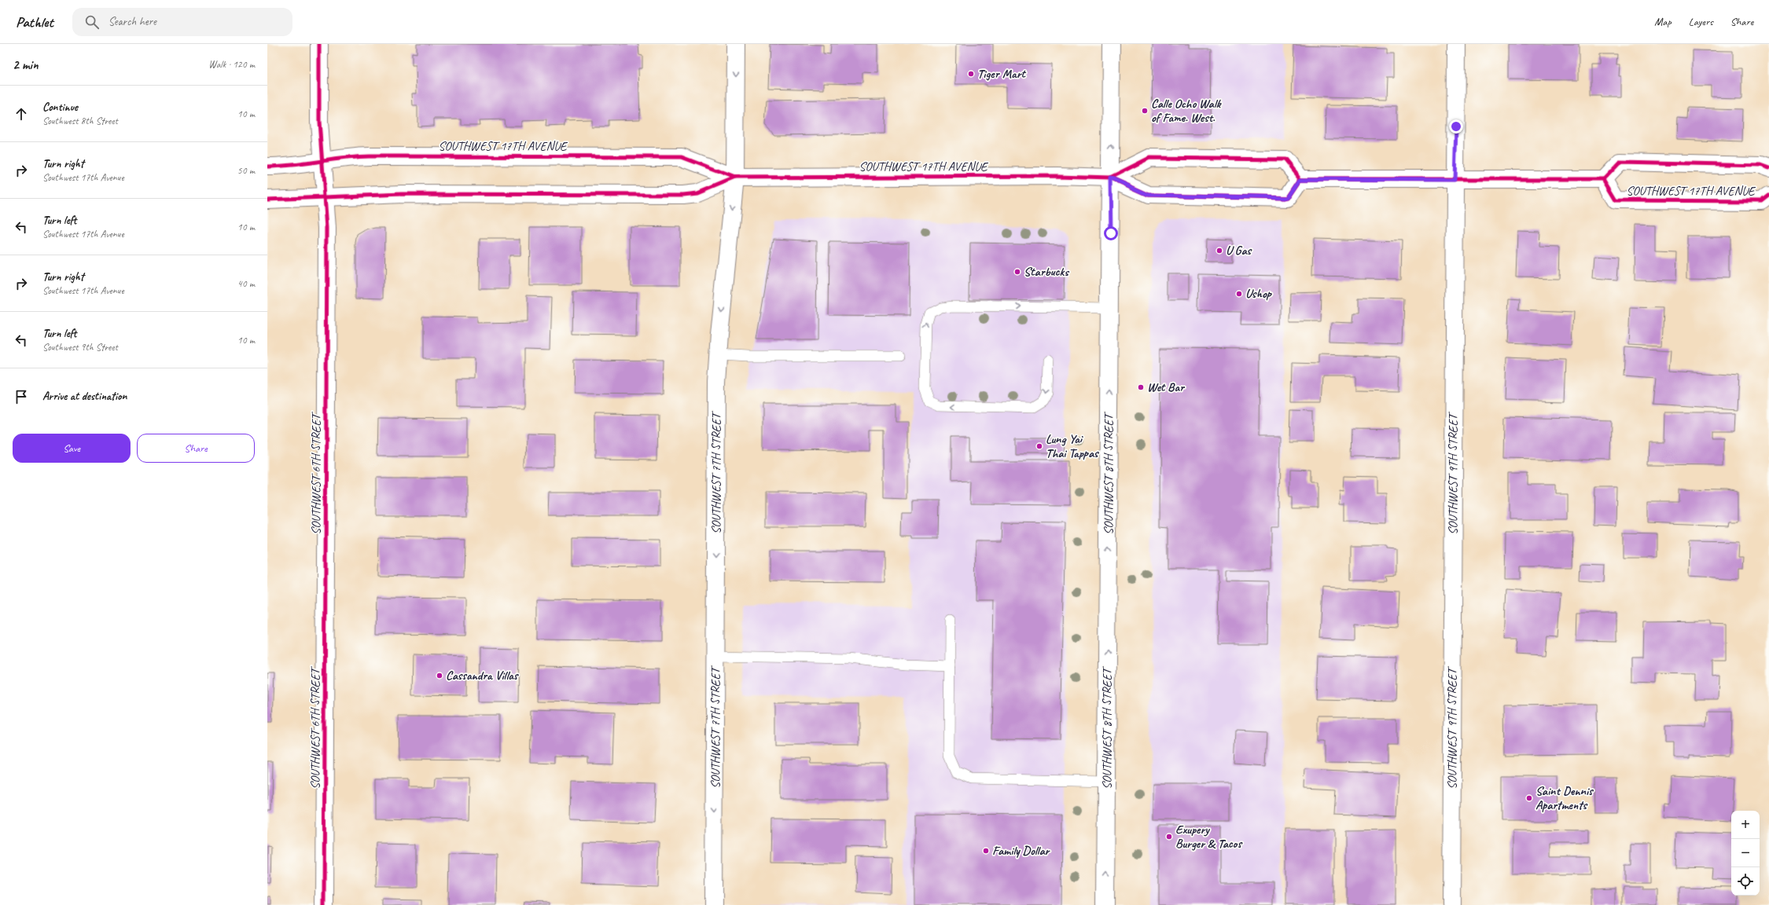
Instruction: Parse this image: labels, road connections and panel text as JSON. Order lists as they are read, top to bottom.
{
  "streets": {
    "main road": [
      "SOUTHWEST 17TH AVENUE",
      "SOUTHWEST 7TH STREET",
      "SOUTHWEST 6TH STREET",
      "SOUTHWEST 8TH STREET",
      "SOUTHWEST 9TH STREET"
    ]
  },
  "crossings": [
    ["SOUTHWEST 17TH AVENUE", "SOUTHWEST 7TH STREET"],
    ["SOUTHWEST 17TH AVENUE", "SOUTHWEST 6TH STREET"],
    ["SOUTHWEST 17TH AVENUE", "SOUTHWEST 8TH STREET"]
  ],
  "one_way": ["SOUTHWEST 7TH STREET", "SOUTHWEST 8TH STREET"],
  "places": [
    "Tiger Mart",
    "Calle Ocho Walk of Fame. West.",
    "U Gas",
    "Starbucks",
    "Ushop",
    "Wet Bar",
    "Lung Yai Thai Tappas",
    "Cassandra Villas",
    "Saint Dennis Apartments",
    "Exupery Burger & Tacos",
    "Family Dollar"
  ],
  "page": {
    "header": "Pathlet",
    "search": "Search here",
    "nav": ["Map", "Layers", "Share"],
    "heading": ["2 min", "Walk · 120 m"],
    "list": [
      ["Continue", "Southwest 8th Street", "10 m"],
      ["Turn right", "Southwest 17th Avenue", "50 m"],
      ["Turn left", "Southwest 17th Avenue", "10 m"],
      ["Turn right", "Southwest 17th Avenue", "40 m"],
      ["Turn left", "Southwest 9th Street", "10 m"],
      "Arrive at destination"
    ],
    "buttons": ["Save", "Share"],
    "map_buttons": ["+", "−"]
  }
}
